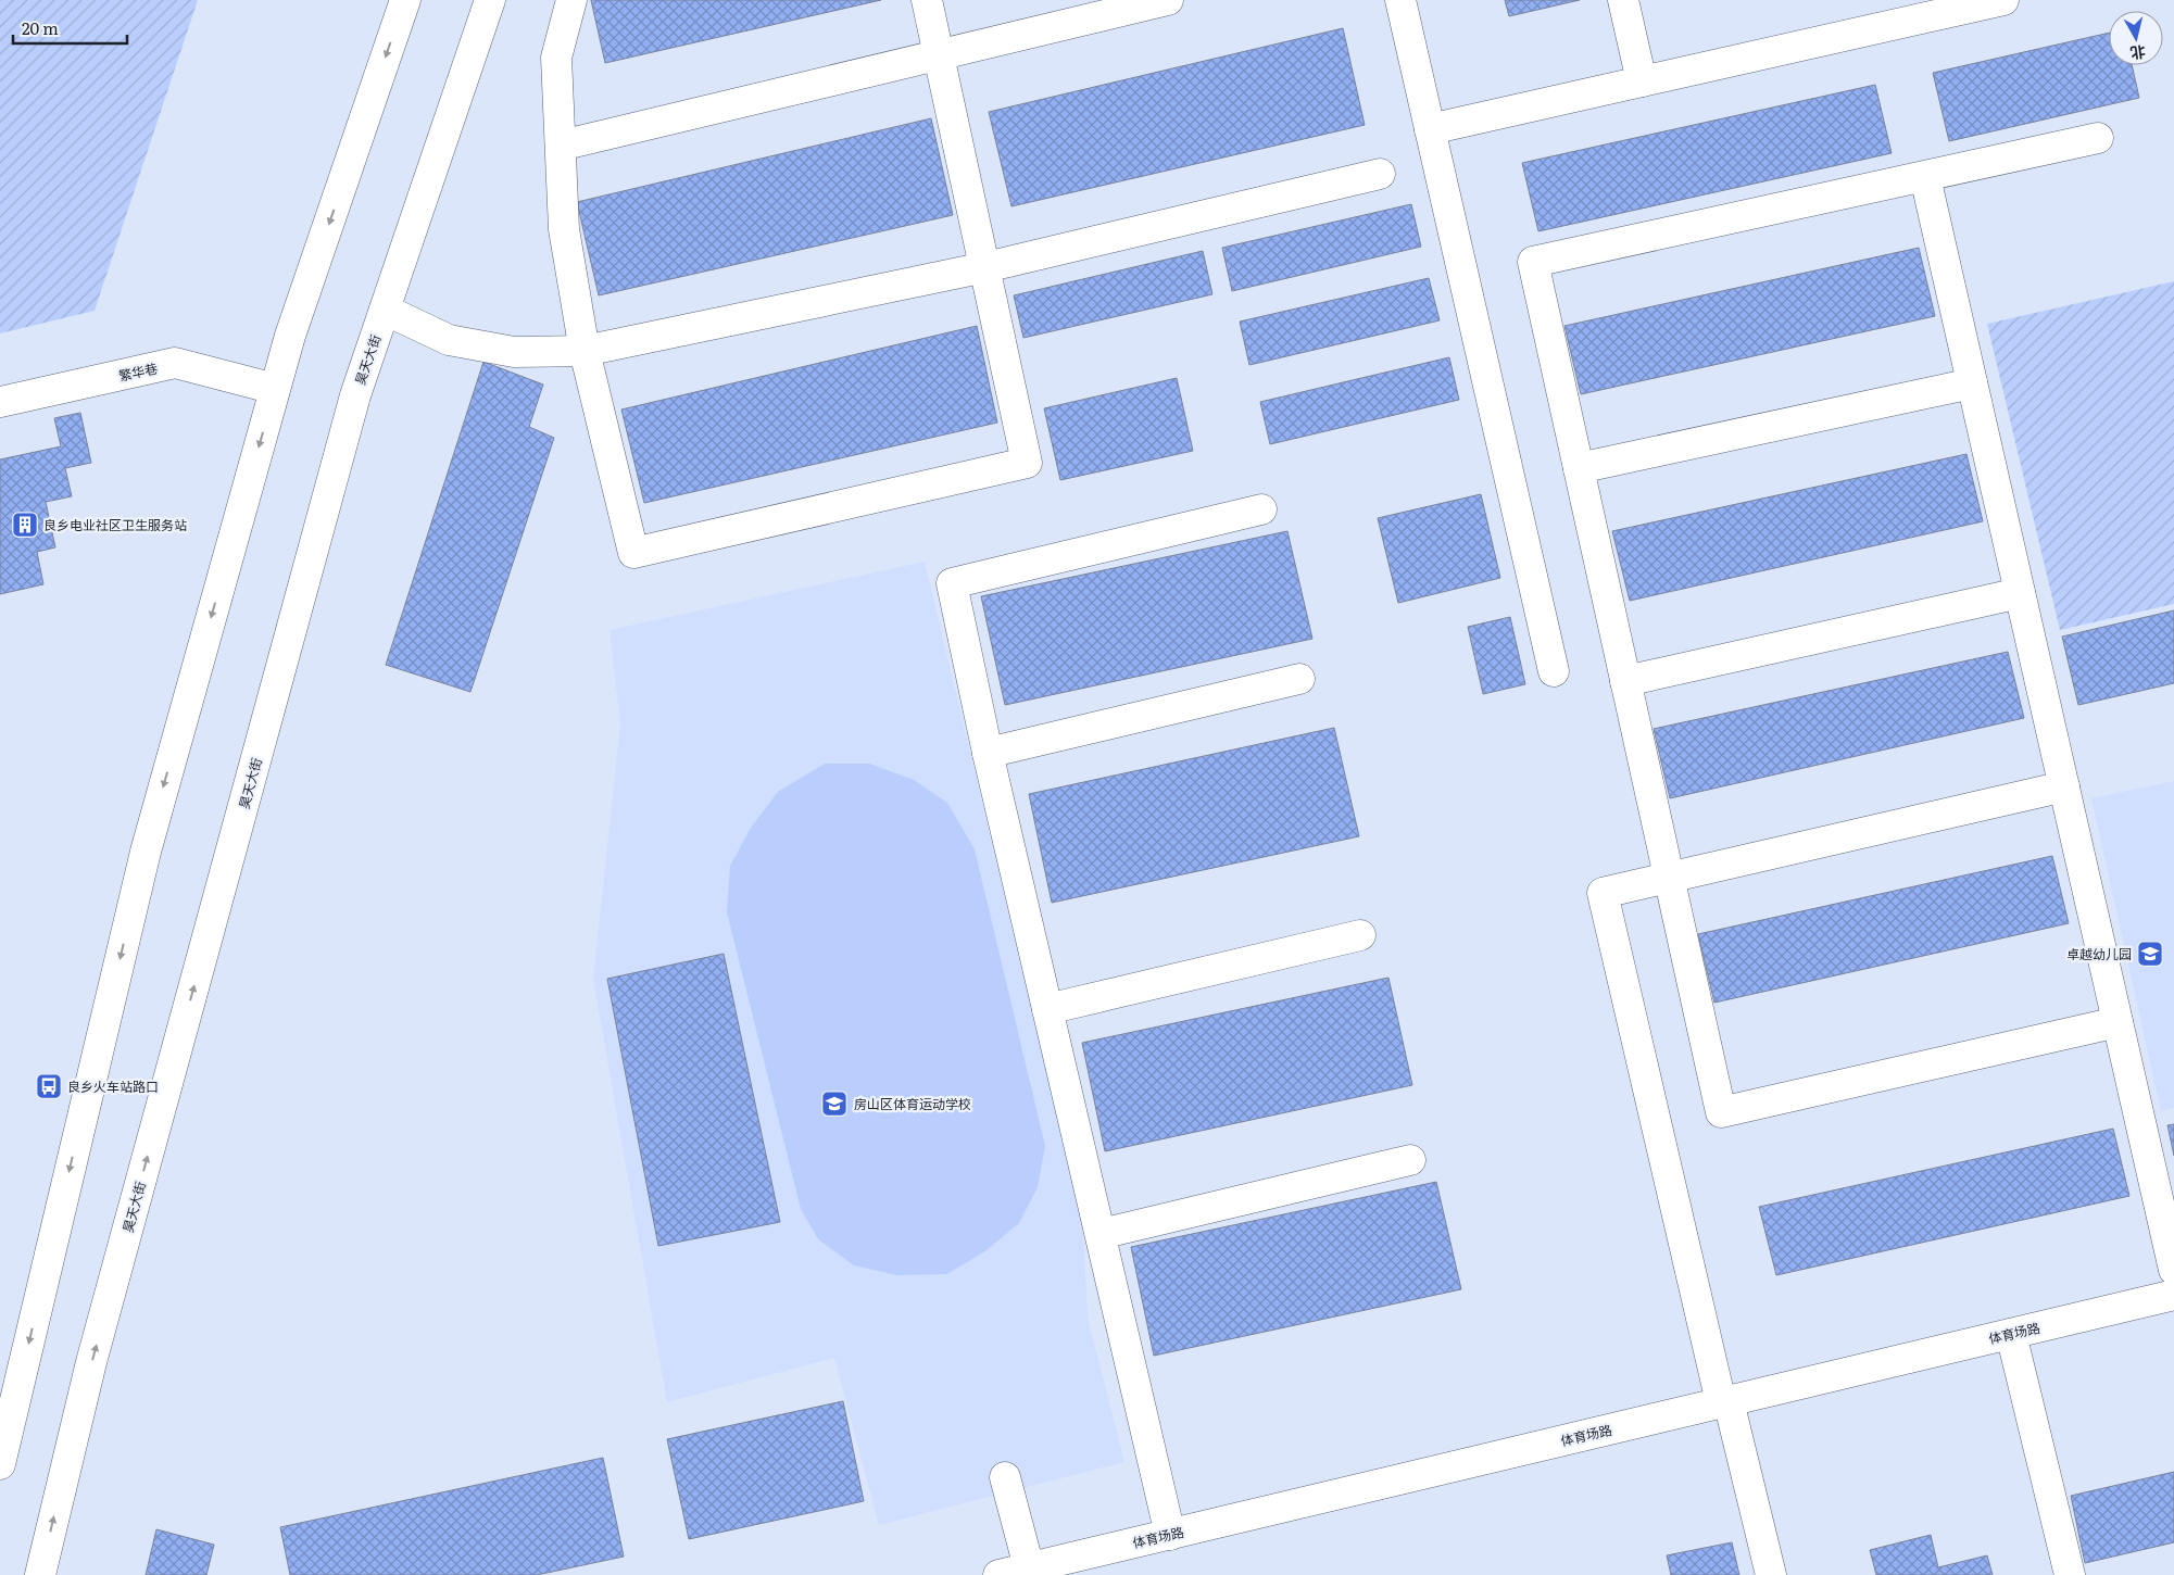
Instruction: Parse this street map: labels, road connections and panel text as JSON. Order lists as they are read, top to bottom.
{
  "streets": {
    "street": ["昊天大街", "繁华巷", "体育场路"]
  },
  "places": {
    "building": ["良乡电业社区卫生服务站"],
    "school or university": ["卓越幼儿园", "房山区体育运动学校"],
    "bus stop": ["良乡火车站路口"]
  },
  "scale_bar": "20 m",
  "north": "bottom"
}
